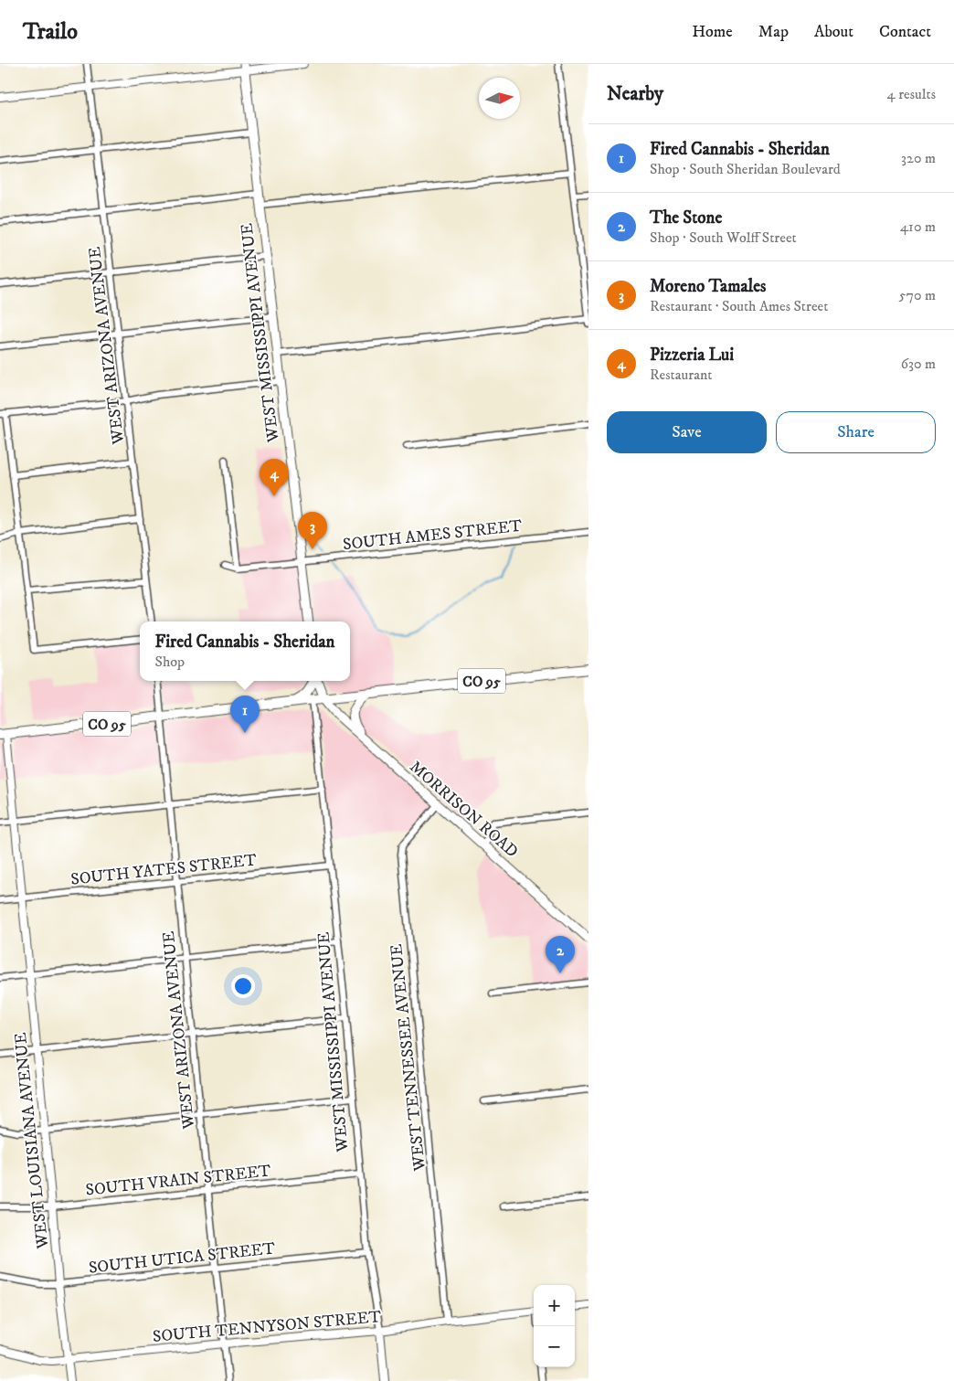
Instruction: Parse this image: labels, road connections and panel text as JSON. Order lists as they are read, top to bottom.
{
  "streets": {
    "main road": ["WEST MISSISSIPPI AVENUE", "CO 95", "MORRISON ROAD"],
    "street": [
      "WEST ARIZONA AVENUE",
      "SOUTH AMES STREET",
      "SOUTH YATES STREET",
      "WEST TENNESSEE AVENUE",
      "WEST LOUISIANA AVENUE",
      "SOUTH VRAIN STREET",
      "SOUTH UTICA STREET",
      "SOUTH TENNYSON STREET"
    ]
  },
  "crossings": [
    ["WEST MISSISSIPPI AVENUE", "SOUTH AMES STREET"],
    ["WEST MISSISSIPPI AVENUE", "CO 95"],
    ["WEST MISSISSIPPI AVENUE", "SOUTH YATES STREET"],
    ["WEST MISSISSIPPI AVENUE", "SOUTH VRAIN STREET"],
    ["WEST MISSISSIPPI AVENUE", "SOUTH UTICA STREET"],
    ["WEST MISSISSIPPI AVENUE", "SOUTH TENNYSON STREET"],
    ["WEST ARIZONA AVENUE", "CO 95"],
    ["WEST ARIZONA AVENUE", "SOUTH YATES STREET"],
    ["WEST ARIZONA AVENUE", "SOUTH VRAIN STREET"],
    ["WEST ARIZONA AVENUE", "SOUTH UTICA STREET"],
    ["WEST ARIZONA AVENUE", "SOUTH TENNYSON STREET"],
    ["CO 95", "MORRISON ROAD"],
    ["CO 95", "WEST LOUISIANA AVENUE"],
    ["MORRISON ROAD", "WEST TENNESSEE AVENUE"],
    ["SOUTH YATES STREET", "WEST LOUISIANA AVENUE"],
    ["WEST TENNESSEE AVENUE", "SOUTH TENNYSON STREET"],
    ["WEST LOUISIANA AVENUE", "SOUTH VRAIN STREET"],
    ["WEST LOUISIANA AVENUE", "SOUTH UTICA STREET"],
    ["WEST LOUISIANA AVENUE", "SOUTH TENNYSON STREET"]
  ],
  "north": "right",
  "page": {
    "header": "Trailo",
    "nav": [
      "Home",
      "Map",
      "About",
      "Contact"
    ],
    "heading": ["Nearby", "4 results"],
    "list": [
      {
        "mark": "1",
        "name": "Fired Cannabis - Sheridan",
        "note": "Shop · South Sheridan Boulevard",
        "value": "320 m"
      },
      {
        "mark": "2",
        "name": "The Stone",
        "note": "Shop · South Wolff Street",
        "value": "410 m"
      },
      {
        "mark": "3",
        "name": "Moreno Tamales",
        "note": "Restaurant · South Ames Street",
        "value": "570 m"
      },
      {
        "mark": "4",
        "name": "Pizzeria Lui",
        "note": "Restaurant",
        "value": "630 m"
      }
    ],
    "buttons": ["Save", "Share"],
    "pins": [
      "4",
      "3",
      "1",
      "2"
    ],
    "popup": ["Fired Cannabis - Sheridan", "Shop"],
    "map_buttons": ["+", "−"]
  }
}
